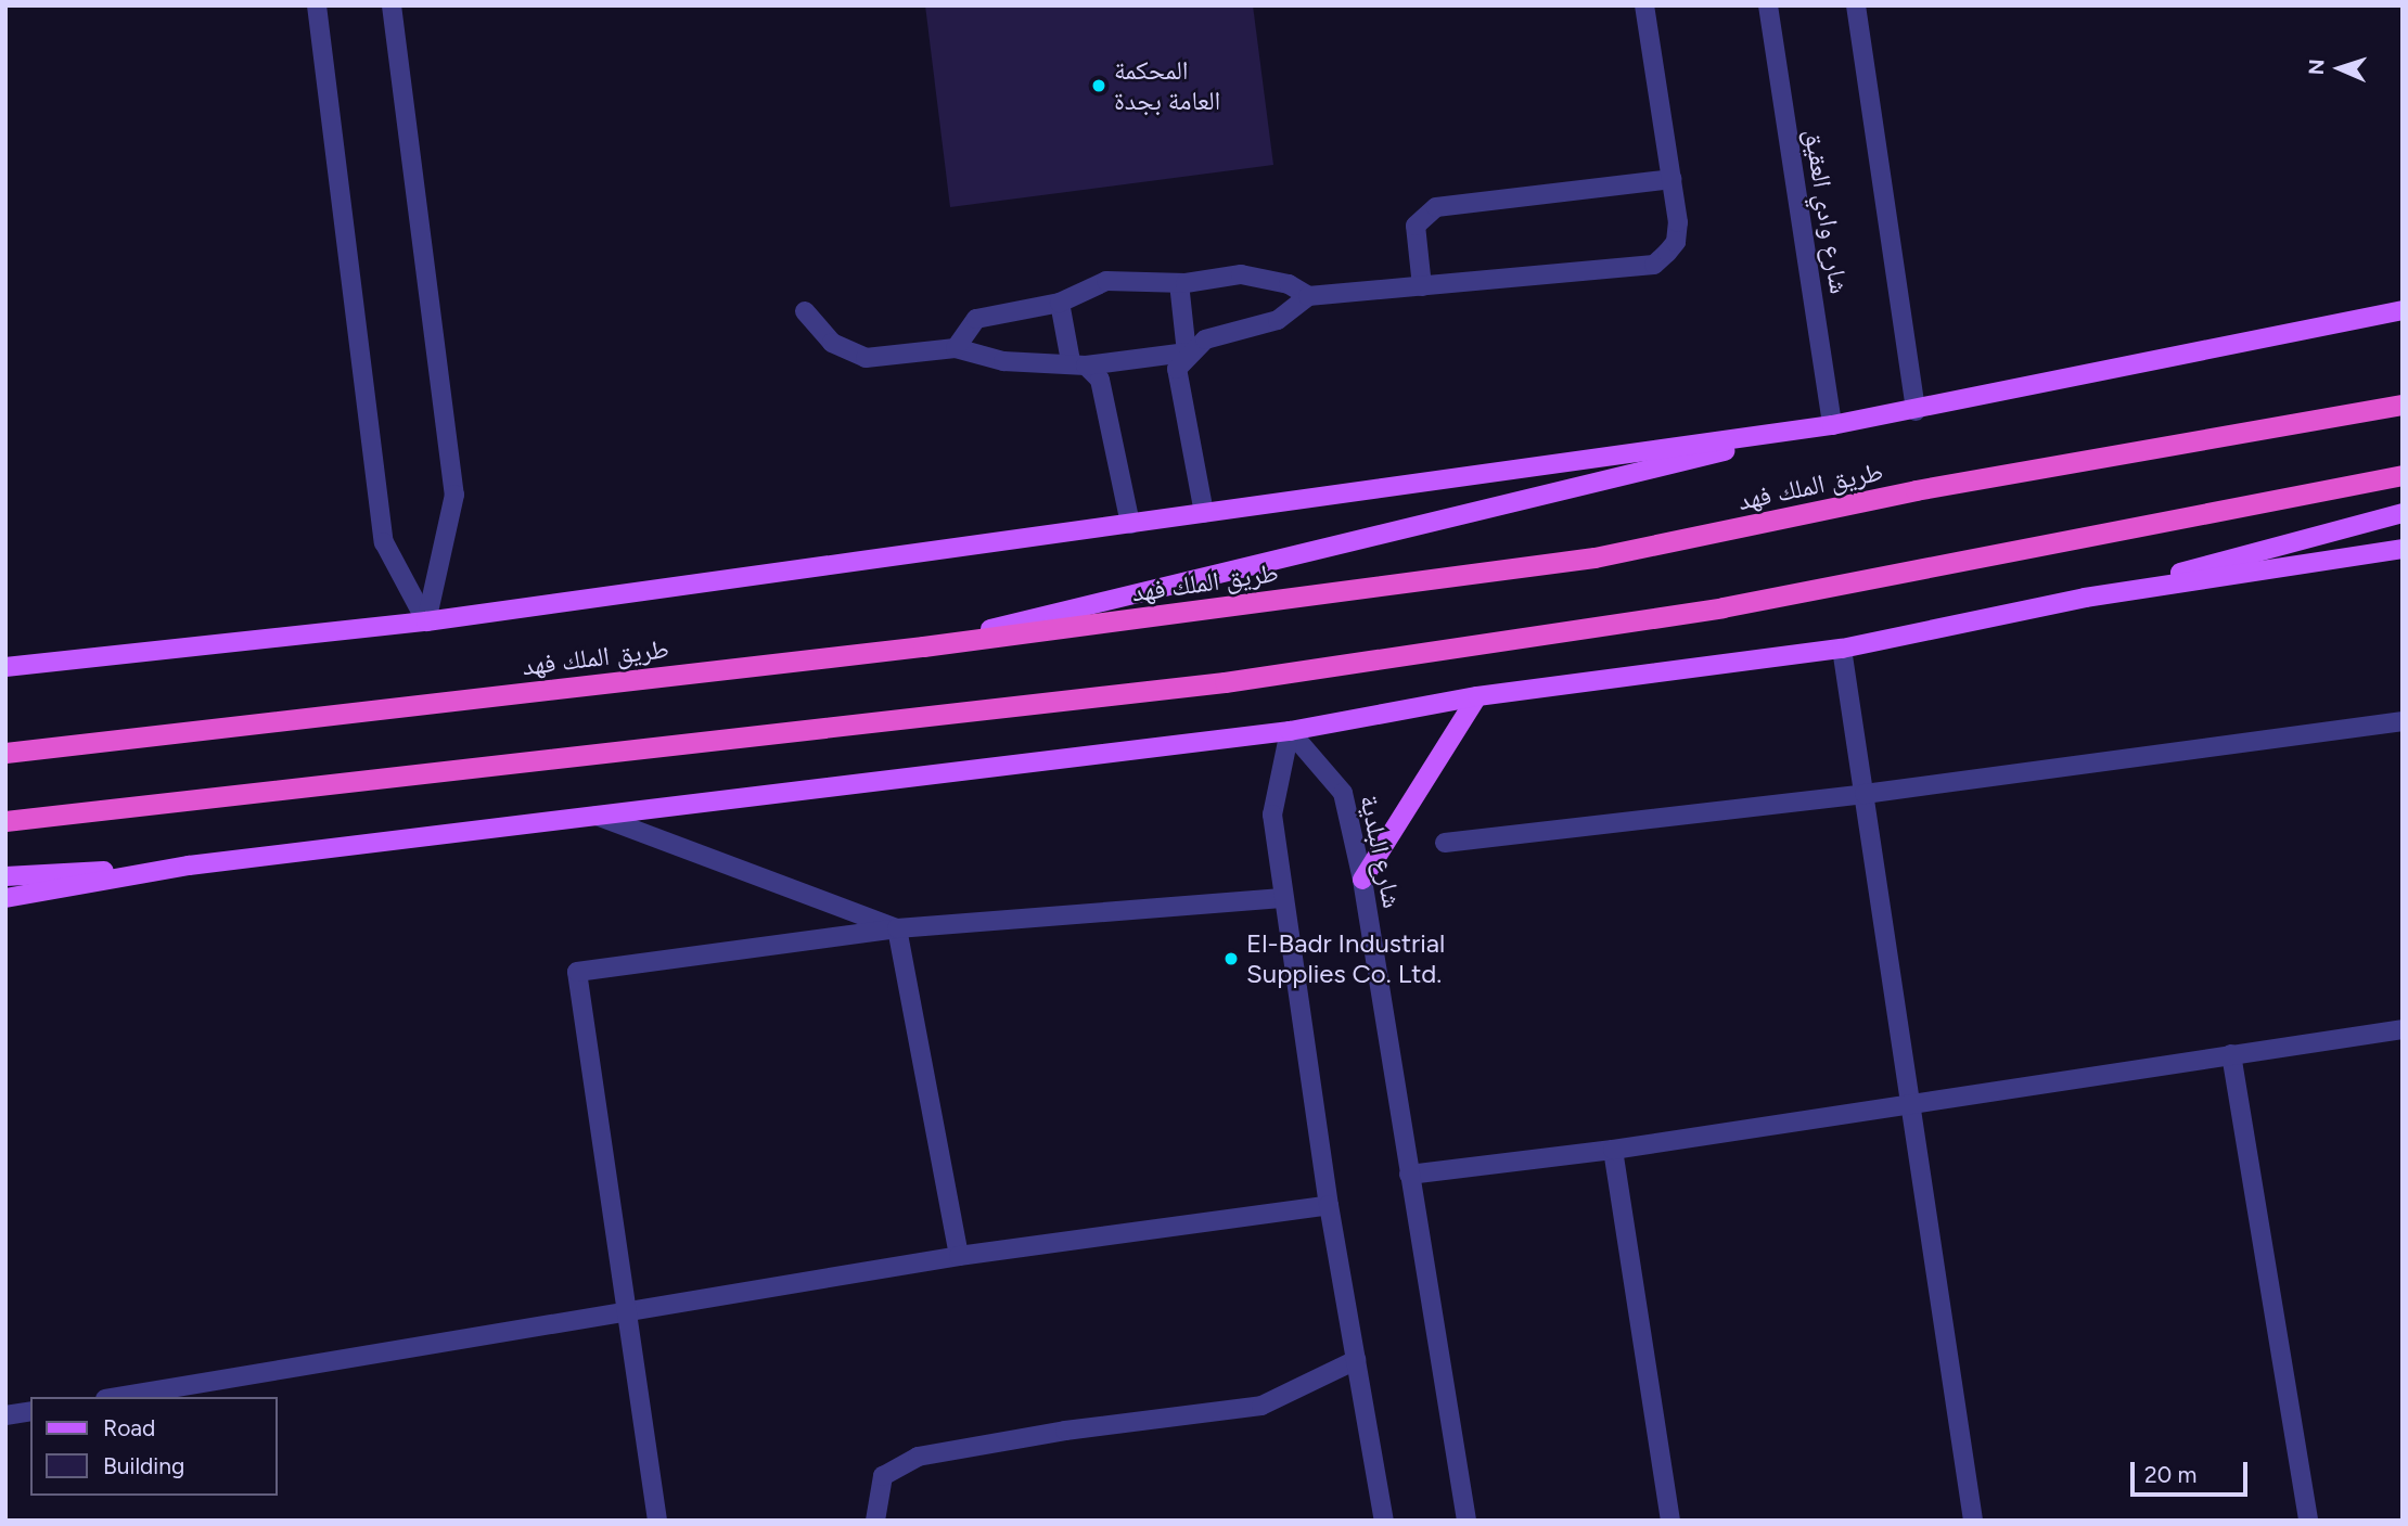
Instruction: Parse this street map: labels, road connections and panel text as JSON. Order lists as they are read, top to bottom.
{
  "streets": {
    "highway": ["طريق الملك فهد"],
    "street": ["شارع وادي العقيق", "شارع البلدية"]
  },
  "places": ["المحكمة العامة بجدة", "El-Badr Industrial Supplies Co. Ltd."],
  "legend": ["Road", "Building"],
  "scale_bar": "20 m",
  "north": "left"
}
